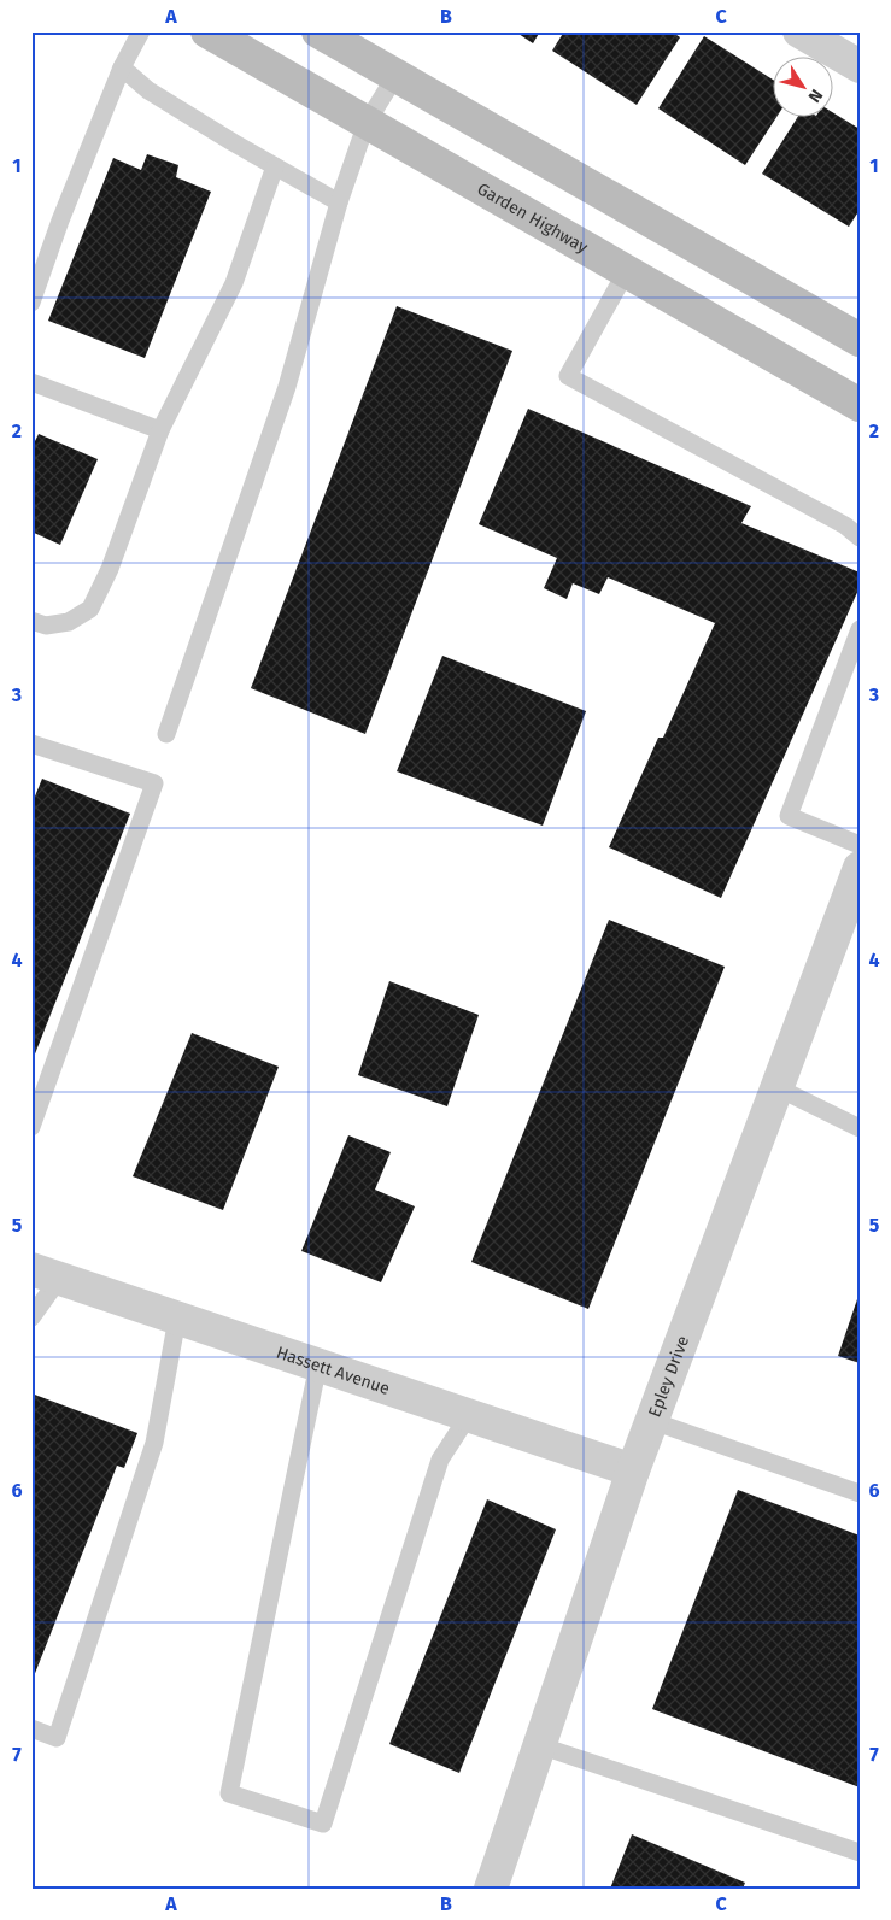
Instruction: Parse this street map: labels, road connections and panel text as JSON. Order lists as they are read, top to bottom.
{
  "streets": {
    "main road": ["Garden Highway"],
    "street": ["Hassett Avenue", "Epley Drive"]
  },
  "crossings": [
    ["Hassett Avenue", "Epley Drive"]
  ],
  "north": "bottom right",
  "grid": {
    "columns": ["A", "B", "C"],
    "rows": [
      "1",
      "2",
      "3",
      "4",
      "5",
      "6",
      "7"
    ]
  }
}
